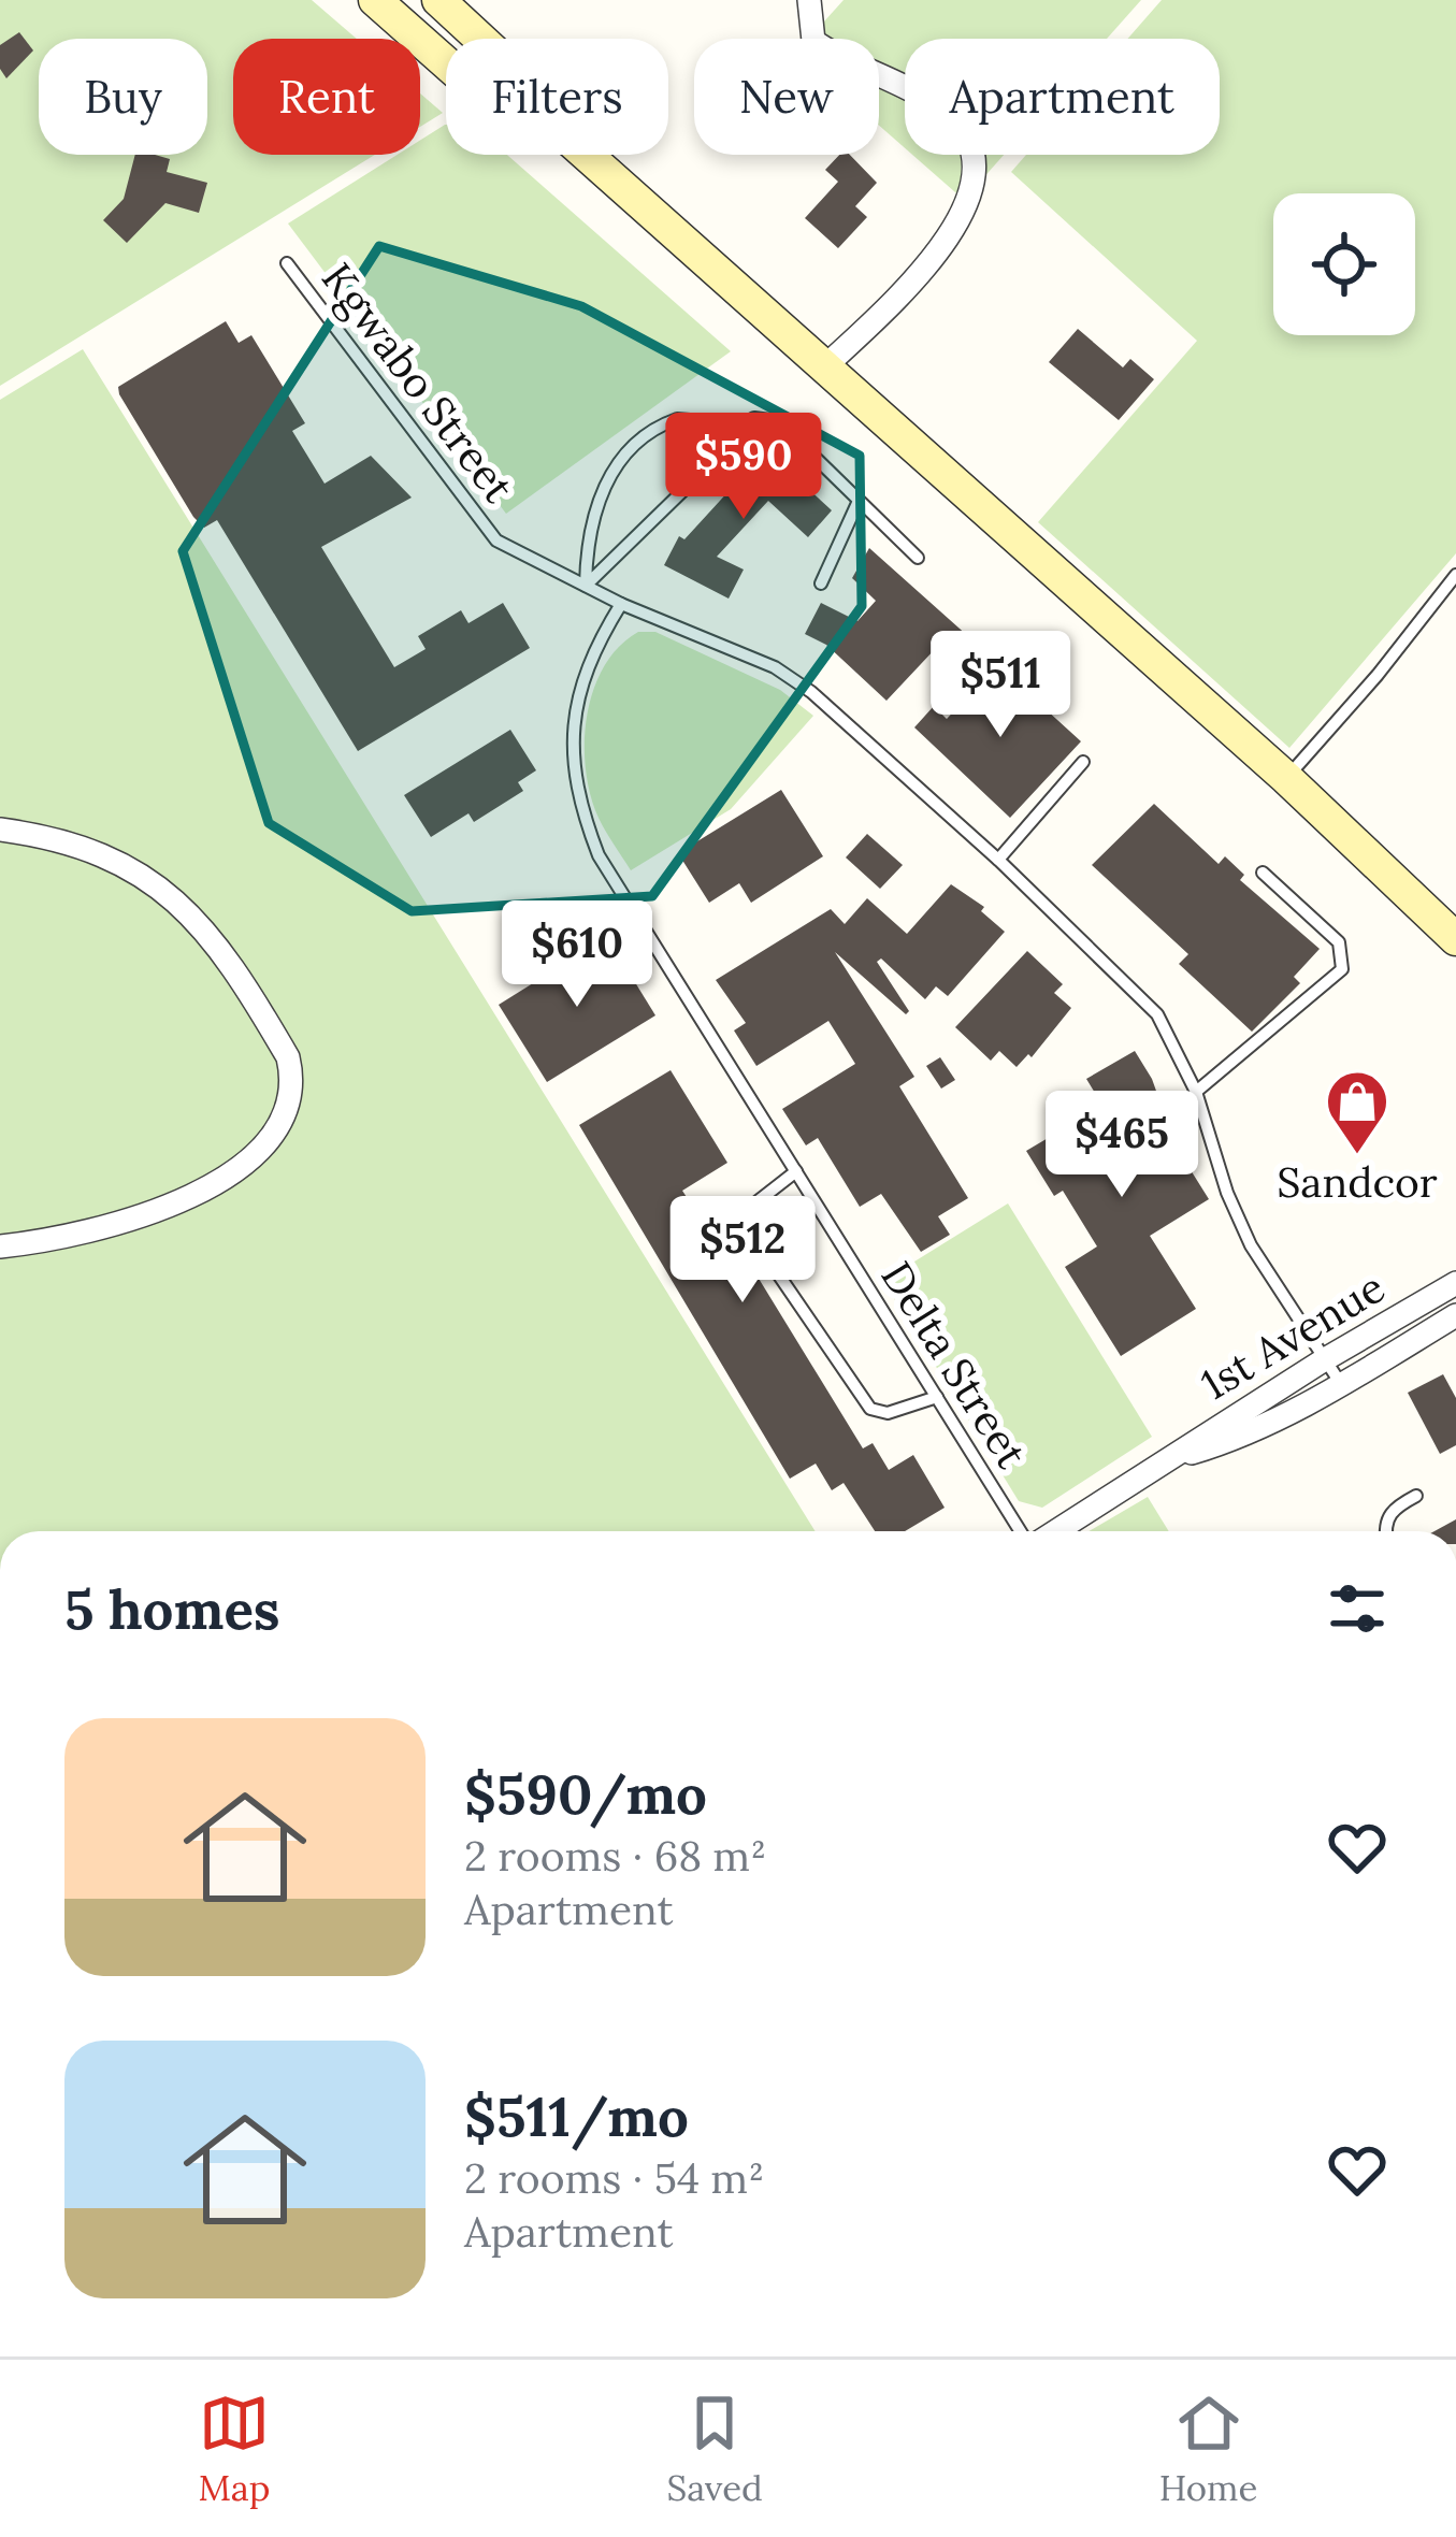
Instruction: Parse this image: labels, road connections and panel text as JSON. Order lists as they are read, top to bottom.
{
  "streets": {
    "street": ["1st Avenue"],
    "lane": ["Kgwabo Street", "Delta Street"]
  },
  "crossings": [
    ["Kgwabo Street", "1st Avenue"],
    ["Kgwabo Street", "Delta Street"]
  ],
  "places": {
    "shop": ["Sandcor"]
  },
  "page": {
    "chip": [
      "Buy",
      "Rent",
      "Filters",
      "New",
      "Apartment"
    ],
    "price": [
      "$590",
      "$511",
      "$610",
      "$465",
      "$512"
    ],
    "heading": "5 homes",
    "list": [
      {
        "name": "$590/mo",
        "note": "2 rooms · 68 m² · Apartment"
      },
      {
        "name": "$511/mo",
        "note": "2 rooms · 54 m² · Apartment"
      }
    ],
    "tabs": ["Map", "Saved", "Home"]
  }
}
